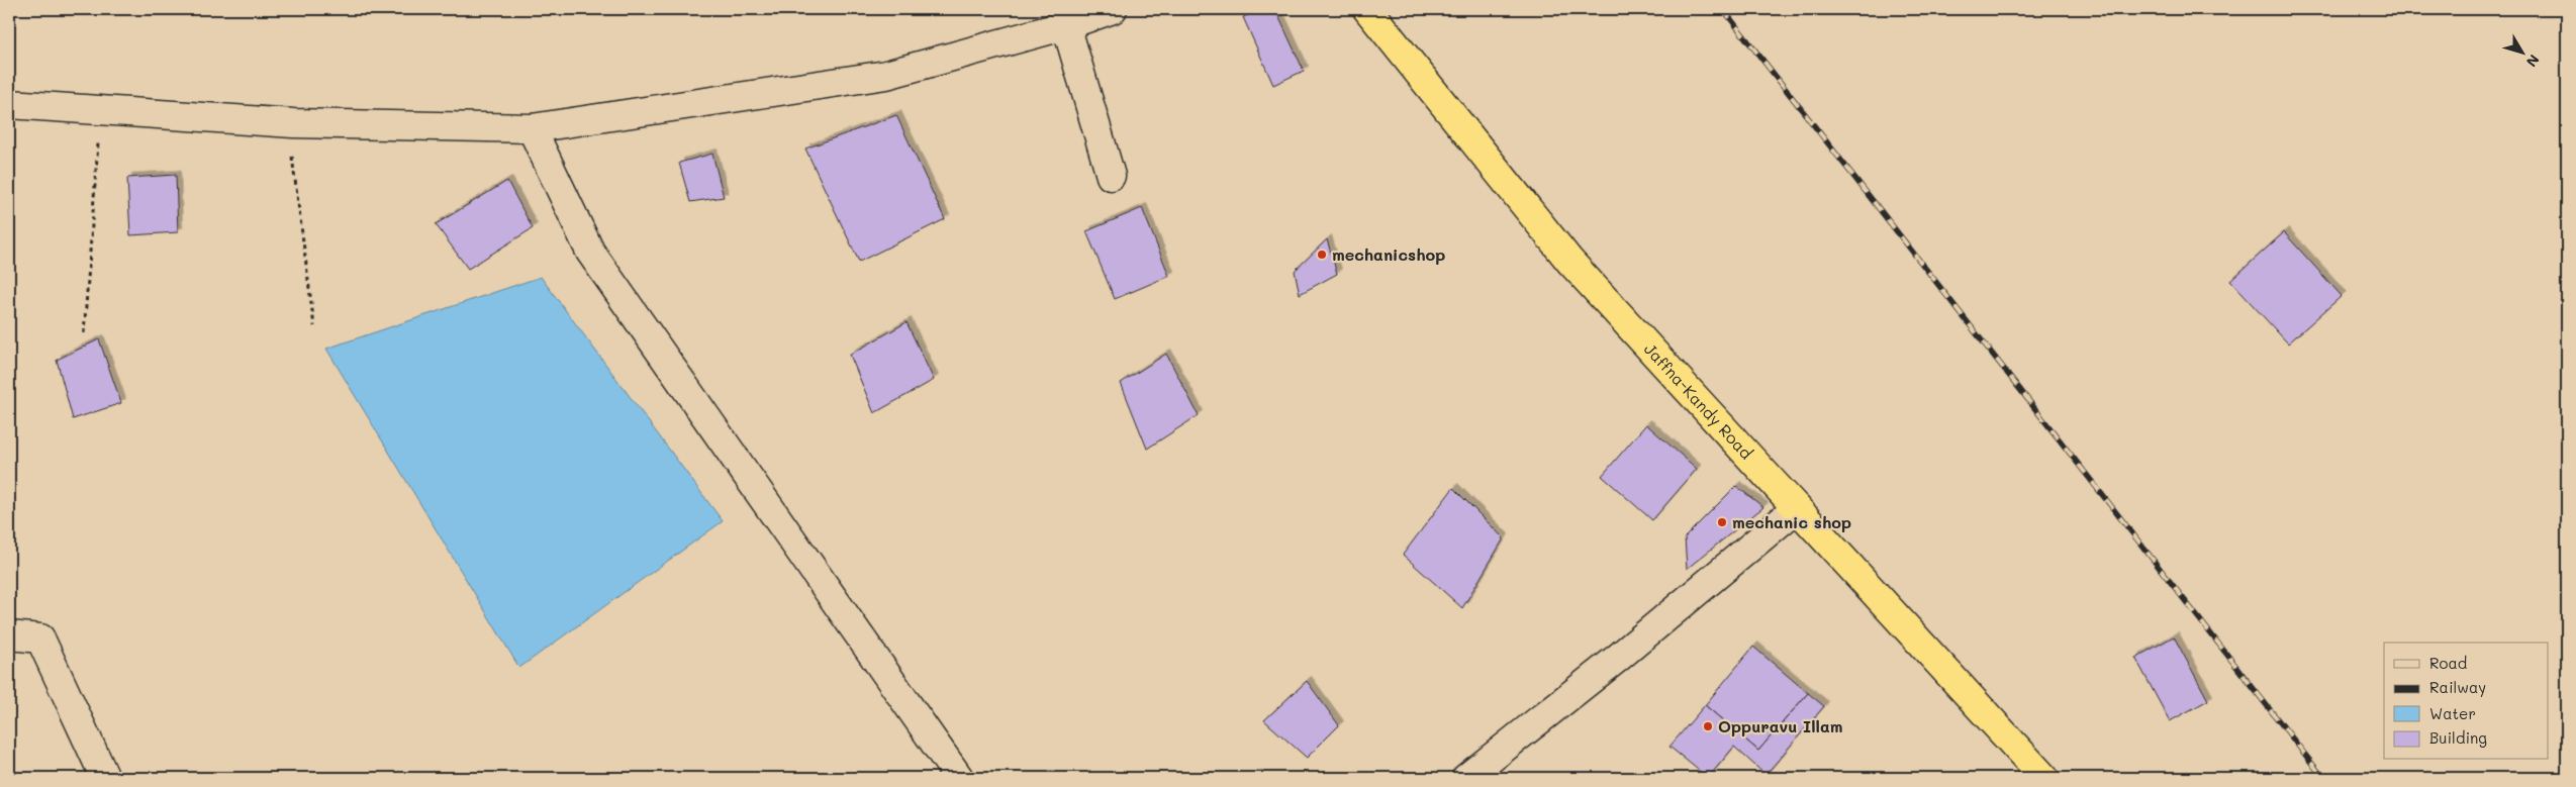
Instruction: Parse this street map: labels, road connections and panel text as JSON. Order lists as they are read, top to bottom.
{
  "streets": {
    "highway": ["Jaffna-Kandy Road"]
  },
  "places": ["mechanicshop", "mechanic shop", "Oppuravu Illam"],
  "legend": [
    "Road",
    "Railway",
    "Water",
    "Building"
  ],
  "north": "bottom right"
}
